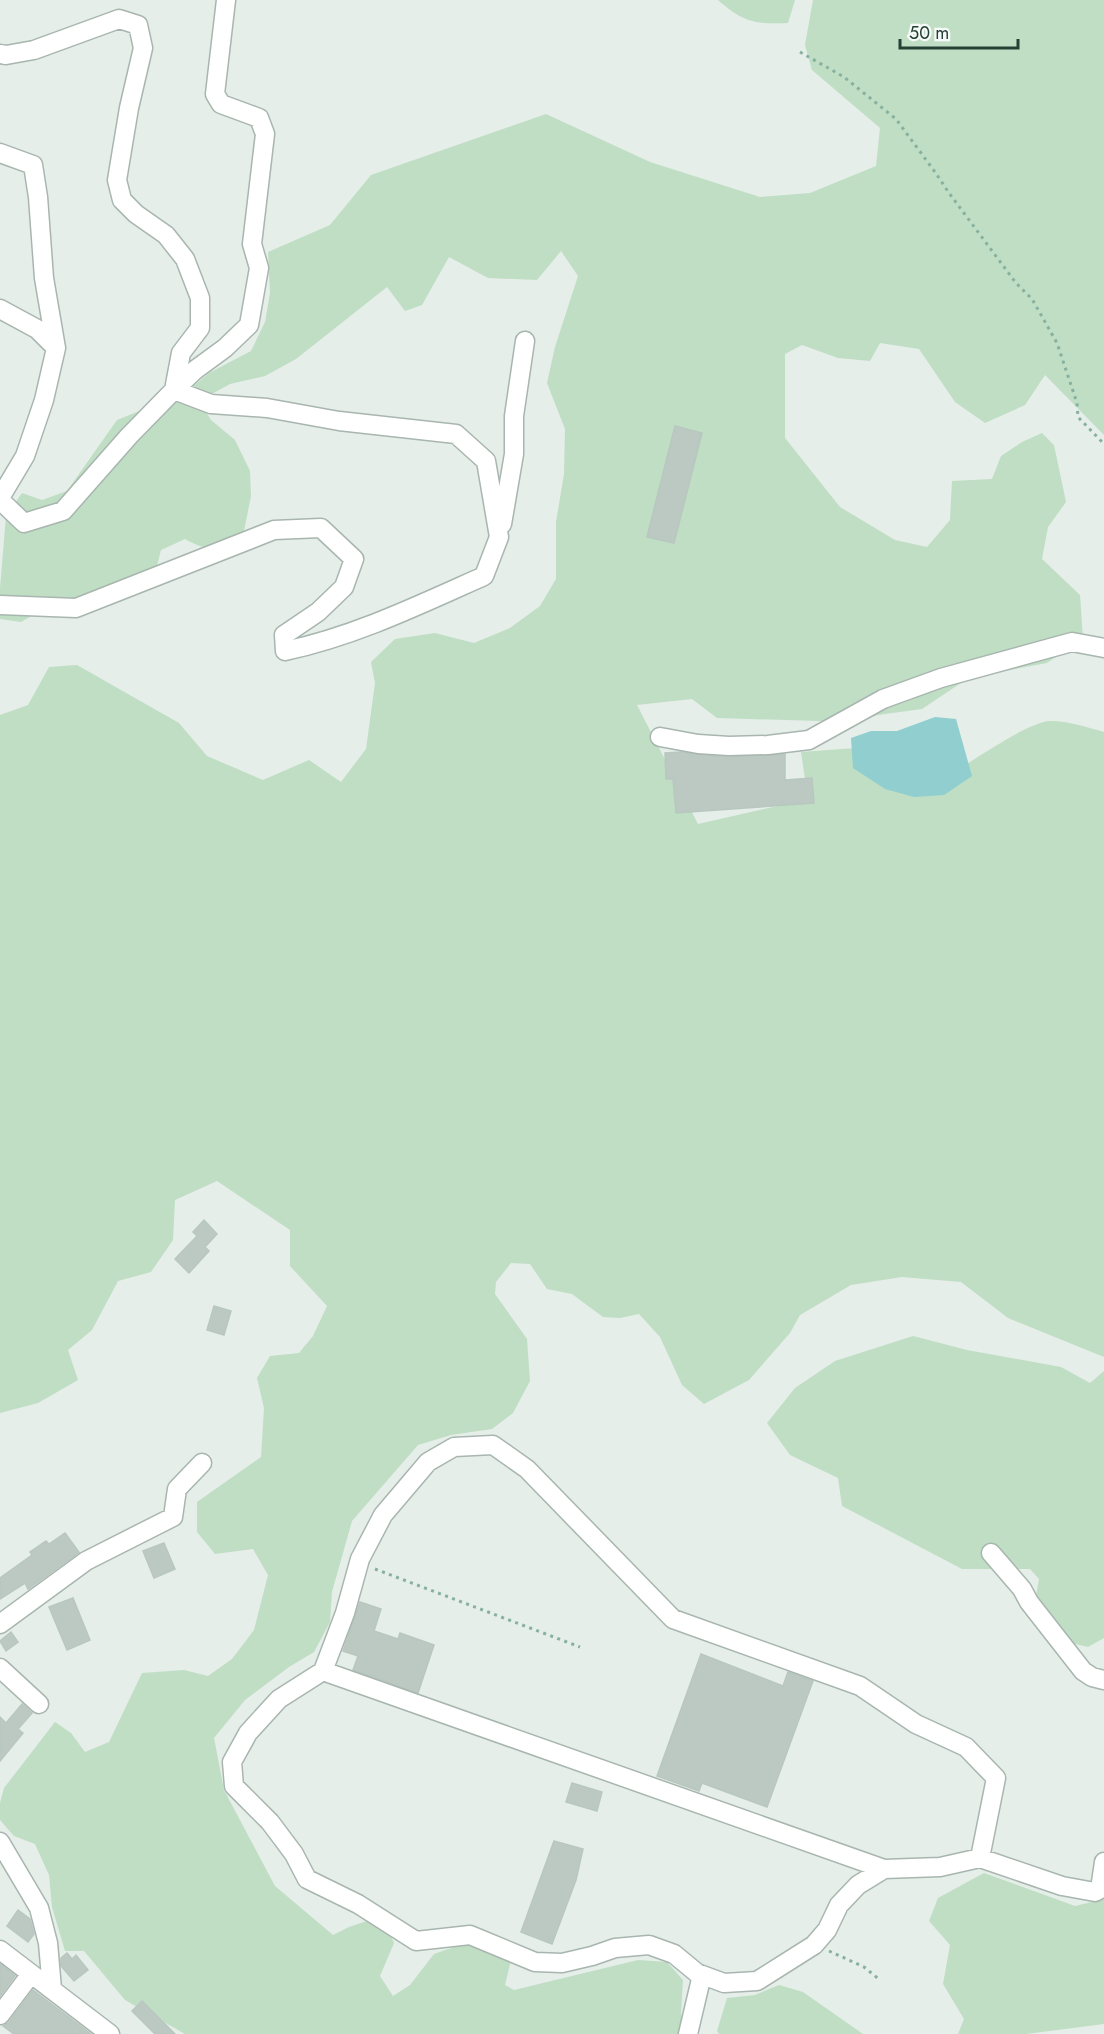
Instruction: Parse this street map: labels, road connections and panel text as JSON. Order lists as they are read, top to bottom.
{
  "scale_bar": "50 m"
}
